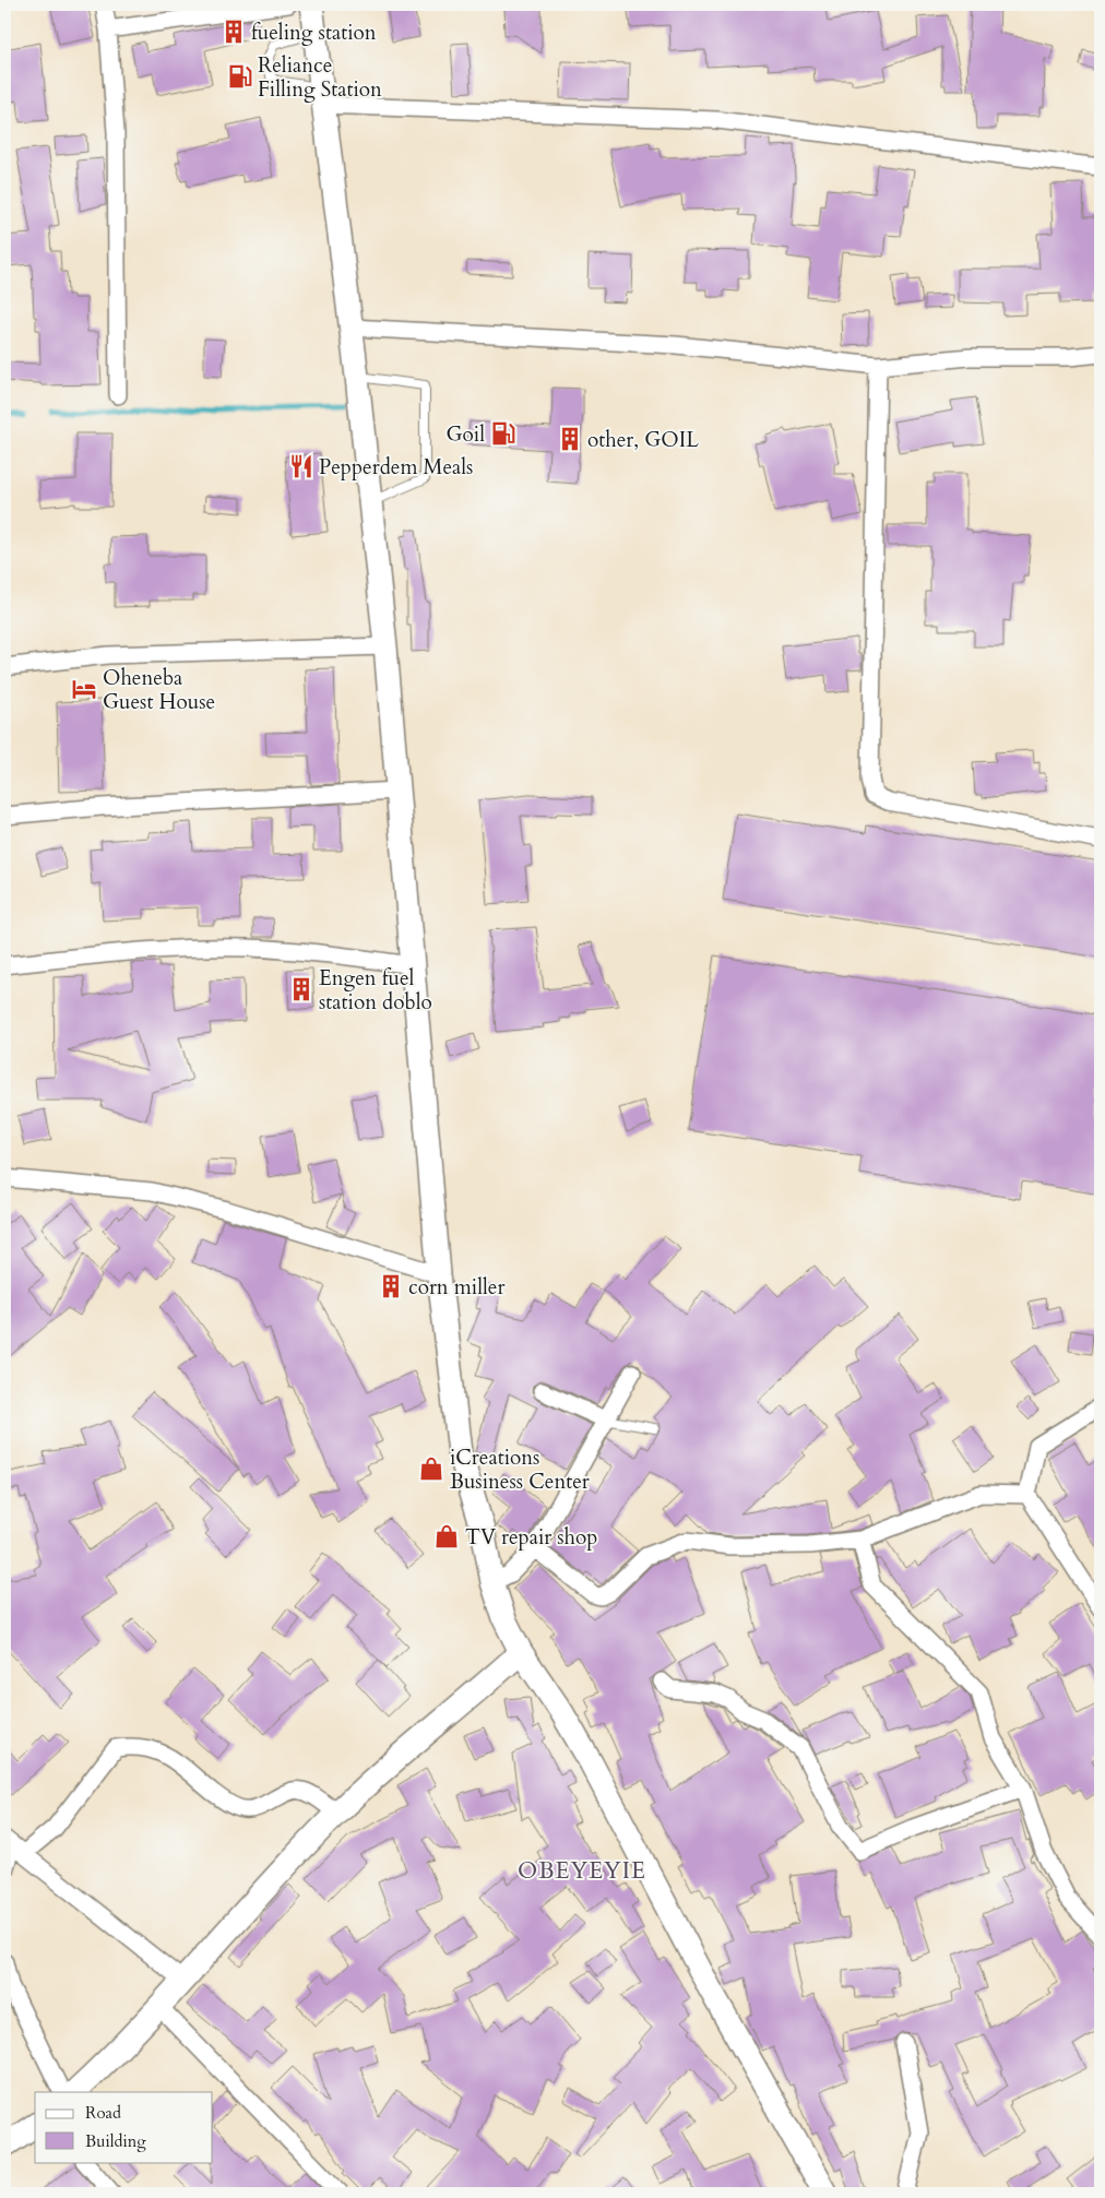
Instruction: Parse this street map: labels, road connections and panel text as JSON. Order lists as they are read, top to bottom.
{
  "districts": ["OBEYEYIE"],
  "places": {
    "building": [
      "fueling station",
      "other, GOIL",
      "Engen fuel station doblo",
      "corn miller"
    ],
    "fuel station": ["Reliance Filling Station", "Goil"],
    "restaurant": ["Pepperdem Meals"],
    "hotel": ["Oheneba Guest House"],
    "shop": ["iCreations Business Center", "TV repair shop"]
  },
  "legend": ["Road", "Building"]
}
